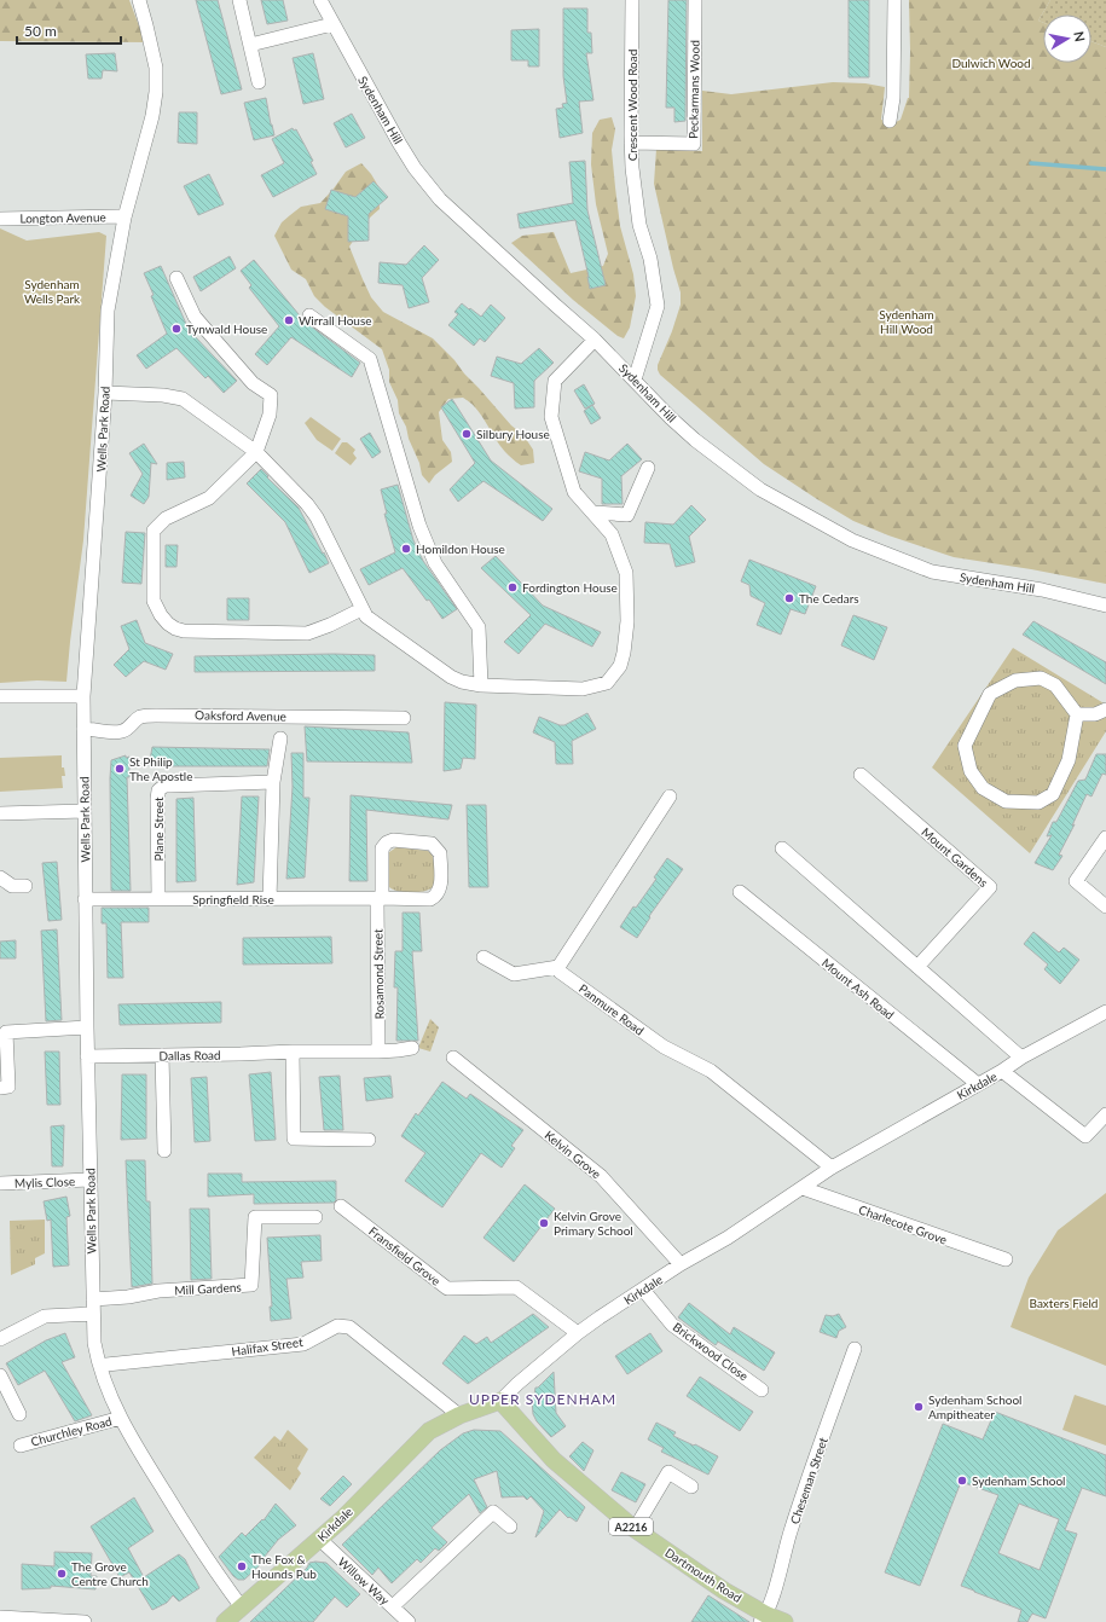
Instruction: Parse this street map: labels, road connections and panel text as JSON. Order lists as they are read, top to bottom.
{
  "streets": {
    "main road": ["Kirkdale", "A2216", "Dartmouth Road"],
    "street": [
      "Peckarmans Wood",
      "Crescent Wood Road",
      "Sydenham Hill",
      "Longton Avenue",
      "Wells Park Road",
      "Oaksford Avenue",
      "Plane Street",
      "Mount Gardens",
      "Springfield Rise",
      "Rosamond Street",
      "Mount Ash Road",
      "Panmure Road",
      "Dallas Road",
      "Kelvin Grove",
      "Mylis Close",
      "Charlecote Grove",
      "Fransfield Grove",
      "Mill Gardens",
      "Halifax Street",
      "Brickwood Close",
      "Churchley Road",
      "Cheseman Street",
      "Willow Way"
    ]
  },
  "crossings": [
    ["Peckarmans Wood", "Crescent Wood Road"],
    ["Crescent Wood Road", "Sydenham Hill"],
    ["Longton Avenue", "Wells Park Road"],
    ["Wells Park Road", "Oaksford Avenue"],
    ["Wells Park Road", "Springfield Rise"],
    ["Wells Park Road", "Dallas Road"],
    ["Wells Park Road", "Kirkdale"],
    ["Wells Park Road", "Mylis Close"],
    ["Wells Park Road", "Mill Gardens"],
    ["Wells Park Road", "Halifax Street"],
    ["Wells Park Road", "Churchley Road"],
    ["Plane Street", "Springfield Rise"],
    ["Springfield Rise", "Rosamond Street"],
    ["Rosamond Street", "Dallas Road"],
    ["Mount Ash Road", "Kirkdale"],
    ["Panmure Road", "Kirkdale"],
    ["Kirkdale", "Kelvin Grove"],
    ["Kirkdale", "Charlecote Grove"],
    ["Kirkdale", "Fransfield Grove"],
    ["Kirkdale", "Halifax Street"],
    ["Kirkdale", "Brickwood Close"],
    ["Kirkdale", "Dartmouth Road"],
    ["Kirkdale", "Willow Way"],
    ["Cheseman Street", "Dartmouth Road"]
  ],
  "districts": ["UPPER SYDENHAM"],
  "parks": [
    "Dulwich Wood",
    "Sydenham Wells Park",
    "Sydenham Hill Wood",
    "Baxters Field"
  ],
  "places": [
    "Wirrall House",
    "Tynwald House",
    "Silbury House",
    "Homildon House",
    "Fordington House",
    "The Cedars",
    "St Philip The Apostle",
    "Kelvin Grove Primary School",
    "Sydenham School Ampitheater",
    "Sydenham School",
    "The Fox & Hounds Pub",
    "The Grove Centre Church"
  ],
  "scale_bar": "50 m",
  "north": "right"
}
